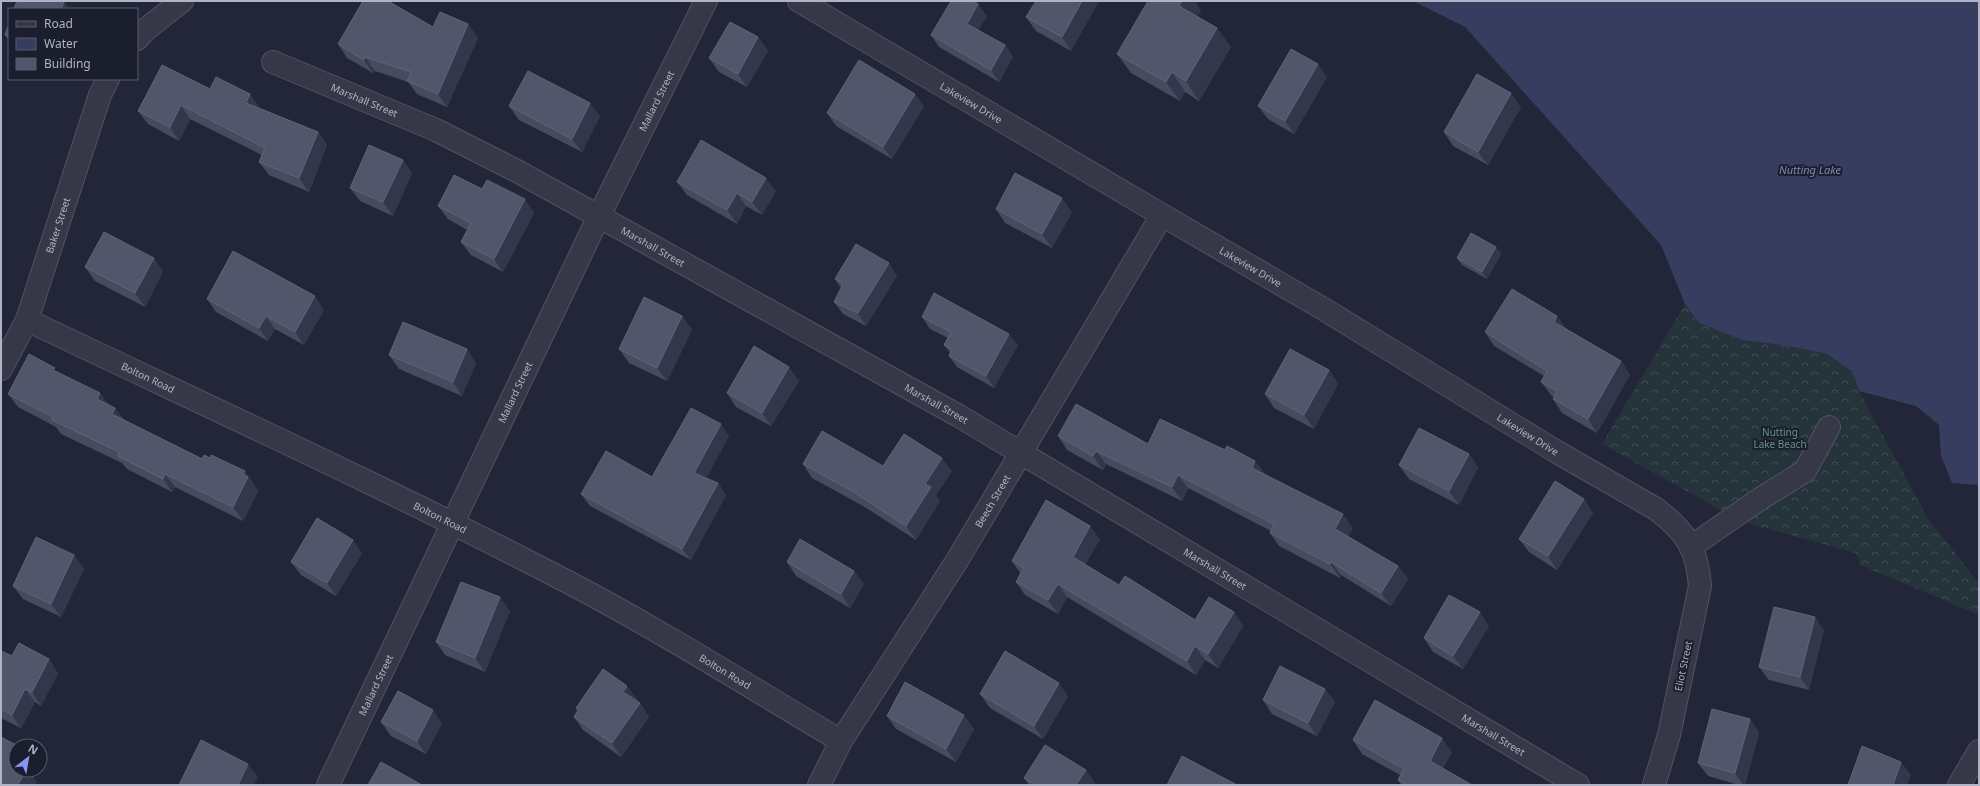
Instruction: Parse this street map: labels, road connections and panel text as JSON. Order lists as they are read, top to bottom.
{
  "streets": {
    "street": [
      "Marshall Street",
      "Mallard Street",
      "Lakeview Drive",
      "Baker Street",
      "Bolton Road",
      "Beech Street",
      "Eliot Street"
    ]
  },
  "crossings": [
    ["Marshall Street", "Mallard Street"],
    ["Marshall Street", "Beech Street"],
    ["Mallard Street", "Bolton Road"],
    ["Lakeview Drive", "Beech Street"],
    ["Lakeview Drive", "Eliot Street"],
    ["Baker Street", "Bolton Road"],
    ["Bolton Road", "Beech Street"]
  ],
  "water": ["Nutting Lake"],
  "parks": ["Nutting Lake Beach"],
  "legend": ["Road", "Water", "Building"],
  "north": "top right"
}
